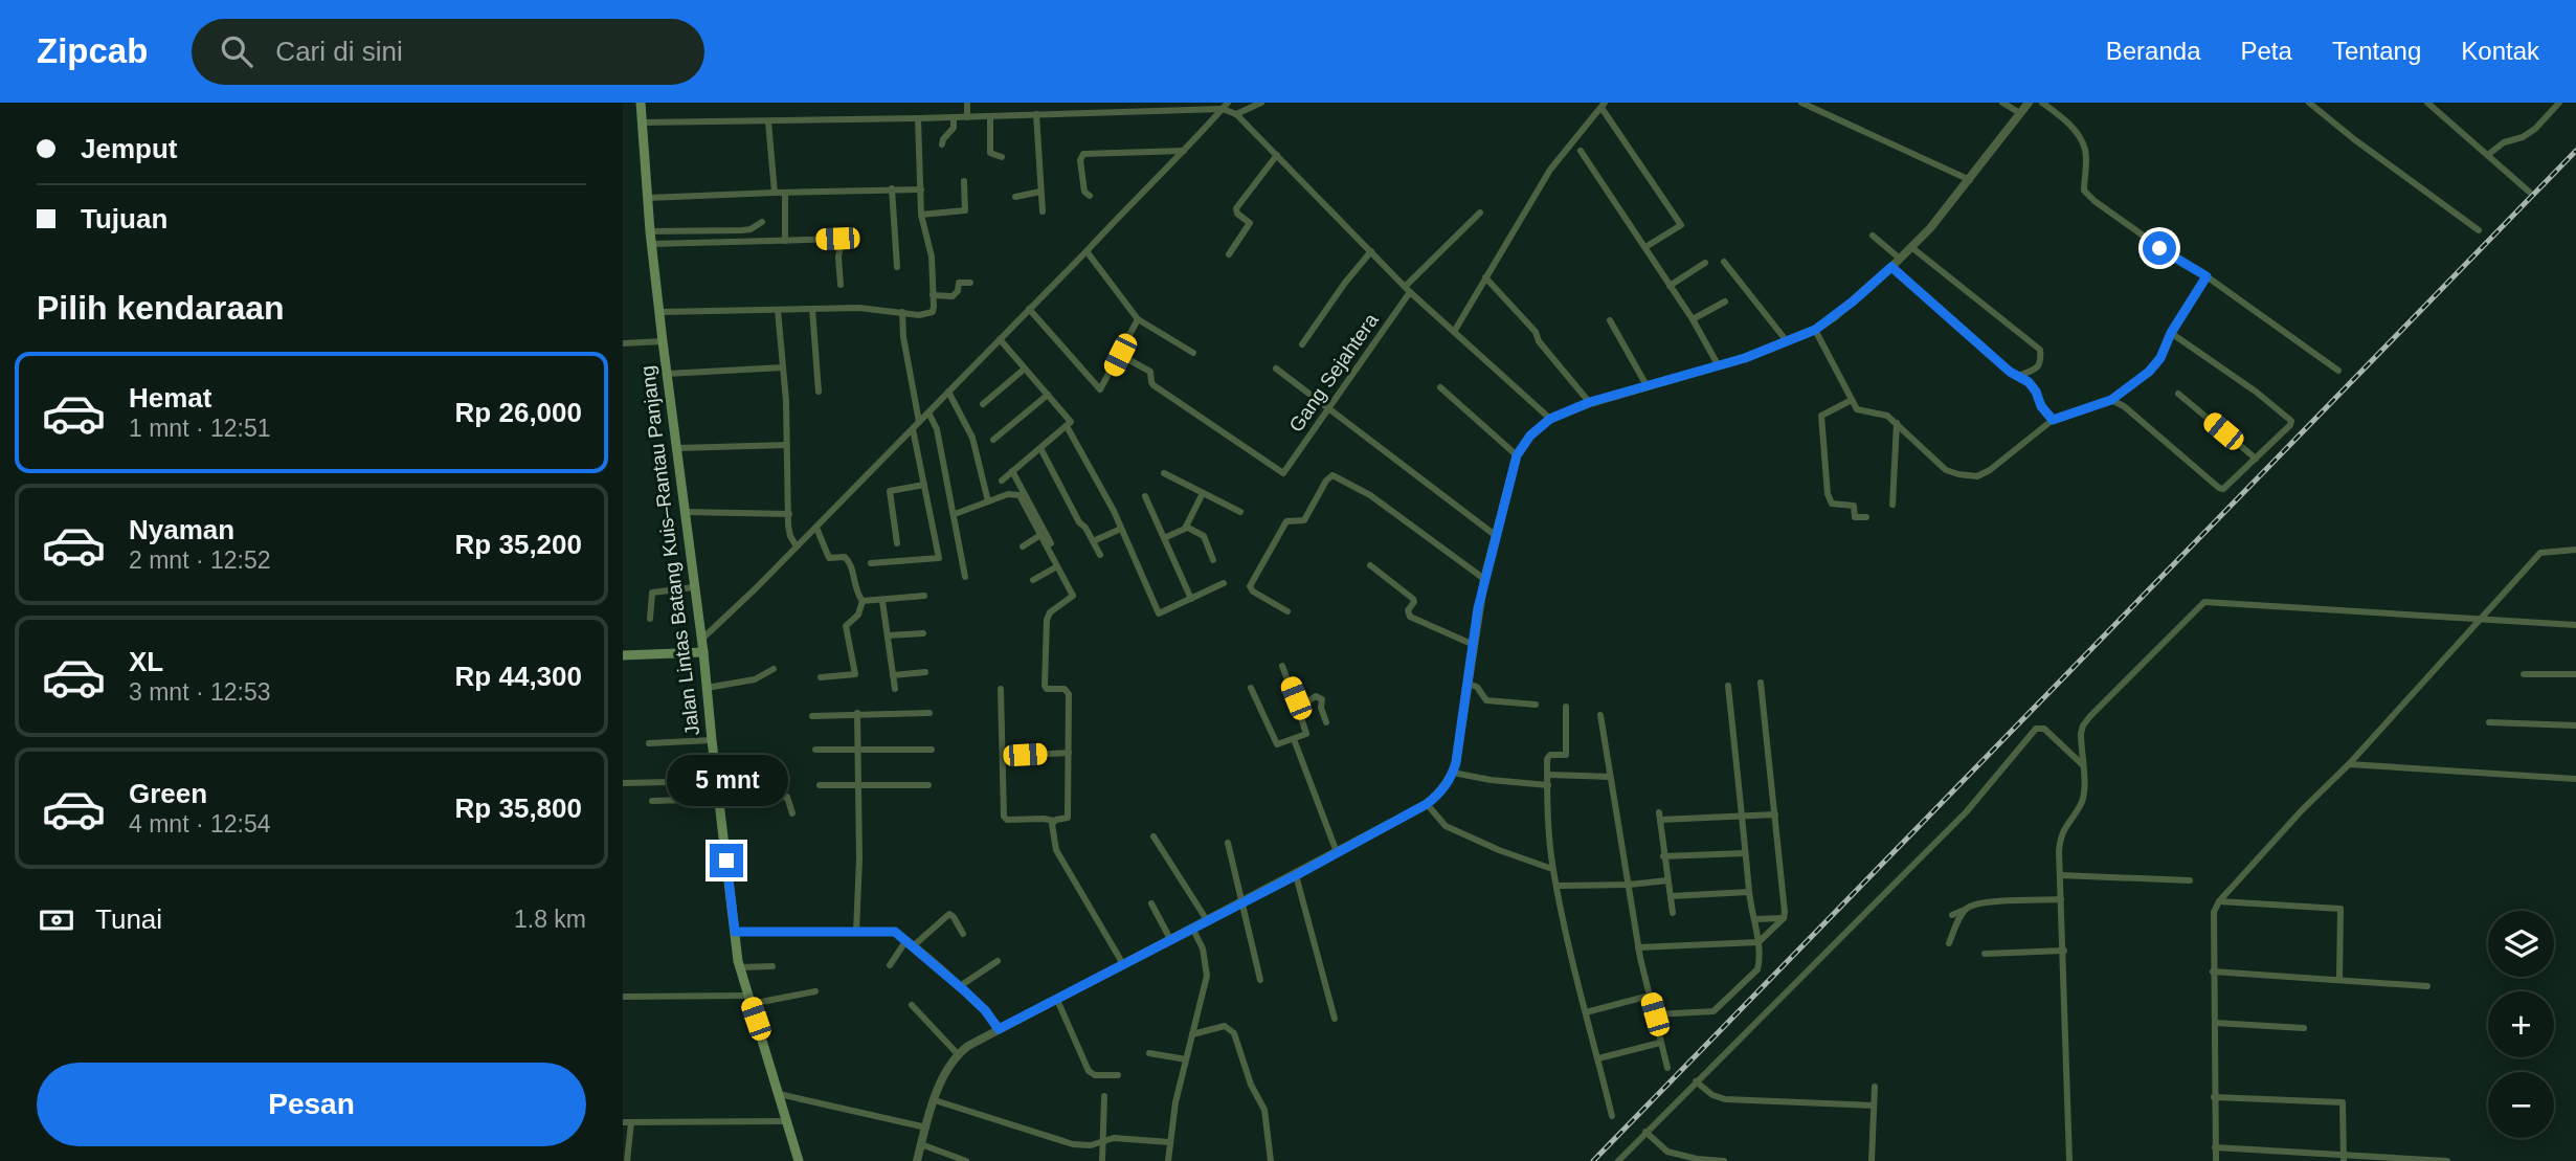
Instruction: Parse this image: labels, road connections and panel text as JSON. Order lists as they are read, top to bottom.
{
  "streets": {
    "main road": ["Jalan Lintas Batang Kuis–Rantau Panjang"],
    "street": ["Gang Sejahtera"]
  },
  "page": {
    "header": "Zipcab",
    "search": "Cari di sini",
    "nav": [
      "Beranda",
      "Peta",
      "Tentang",
      "Kontak"
    ],
    "banner": ["Jemput", "Tujuan"],
    "heading": "Pilih kendaraan",
    "list": [
      {
        "name": "Hemat",
        "note": "1 mnt · 12:51",
        "value": "Rp 26,000"
      },
      {
        "name": "Nyaman",
        "note": "2 mnt · 12:52",
        "value": "Rp 35,200"
      },
      {
        "name": "XL",
        "note": "3 mnt · 12:53",
        "value": "Rp 44,300"
      },
      {
        "name": "Green",
        "note": "4 mnt · 12:54",
        "value": "Rp 35,800"
      }
    ],
    "bubble": "5 mnt",
    "pay": ["Tunai", "1.8 km"],
    "map_buttons": ["+", "−"],
    "buttons": "Pesan"
  }
}
